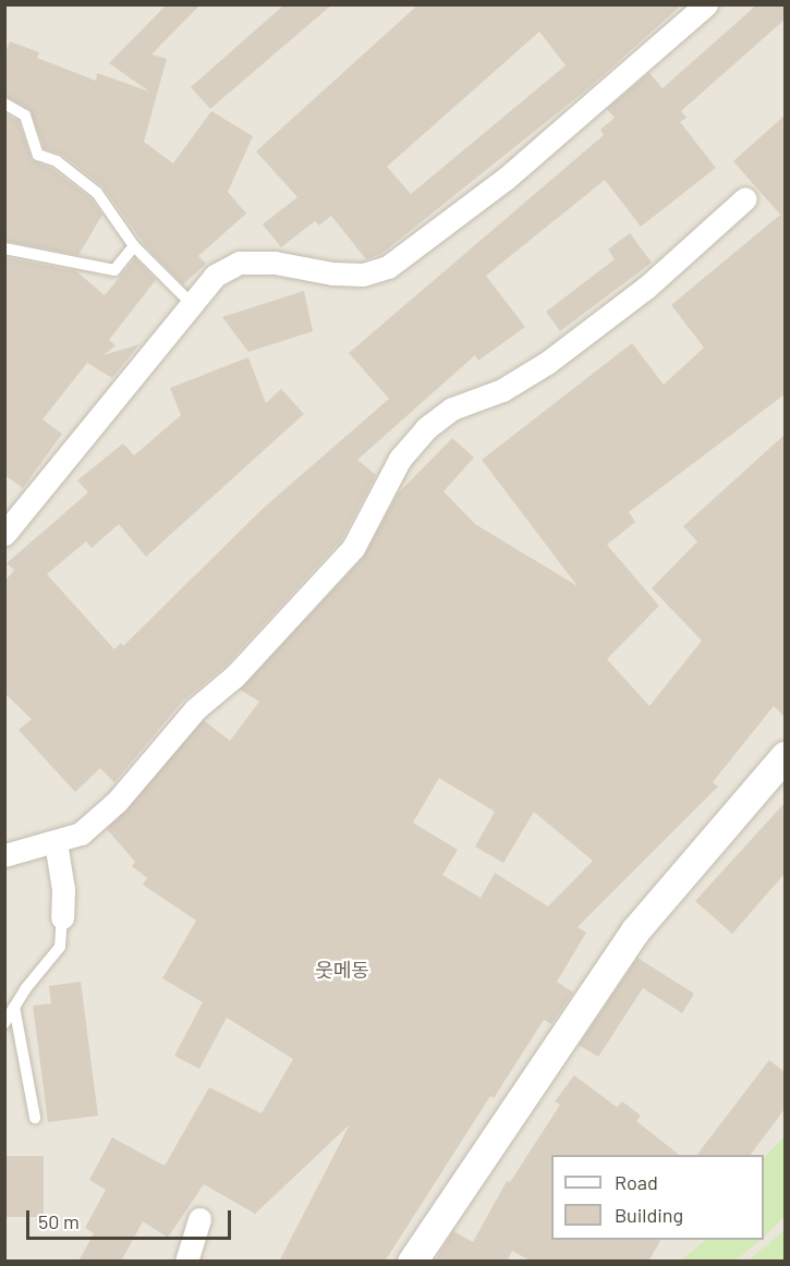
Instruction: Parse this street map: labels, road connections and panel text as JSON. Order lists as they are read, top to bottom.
{
  "districts": ["웃메동"],
  "legend": ["Road", "Building"],
  "scale_bar": "50 m"
}
